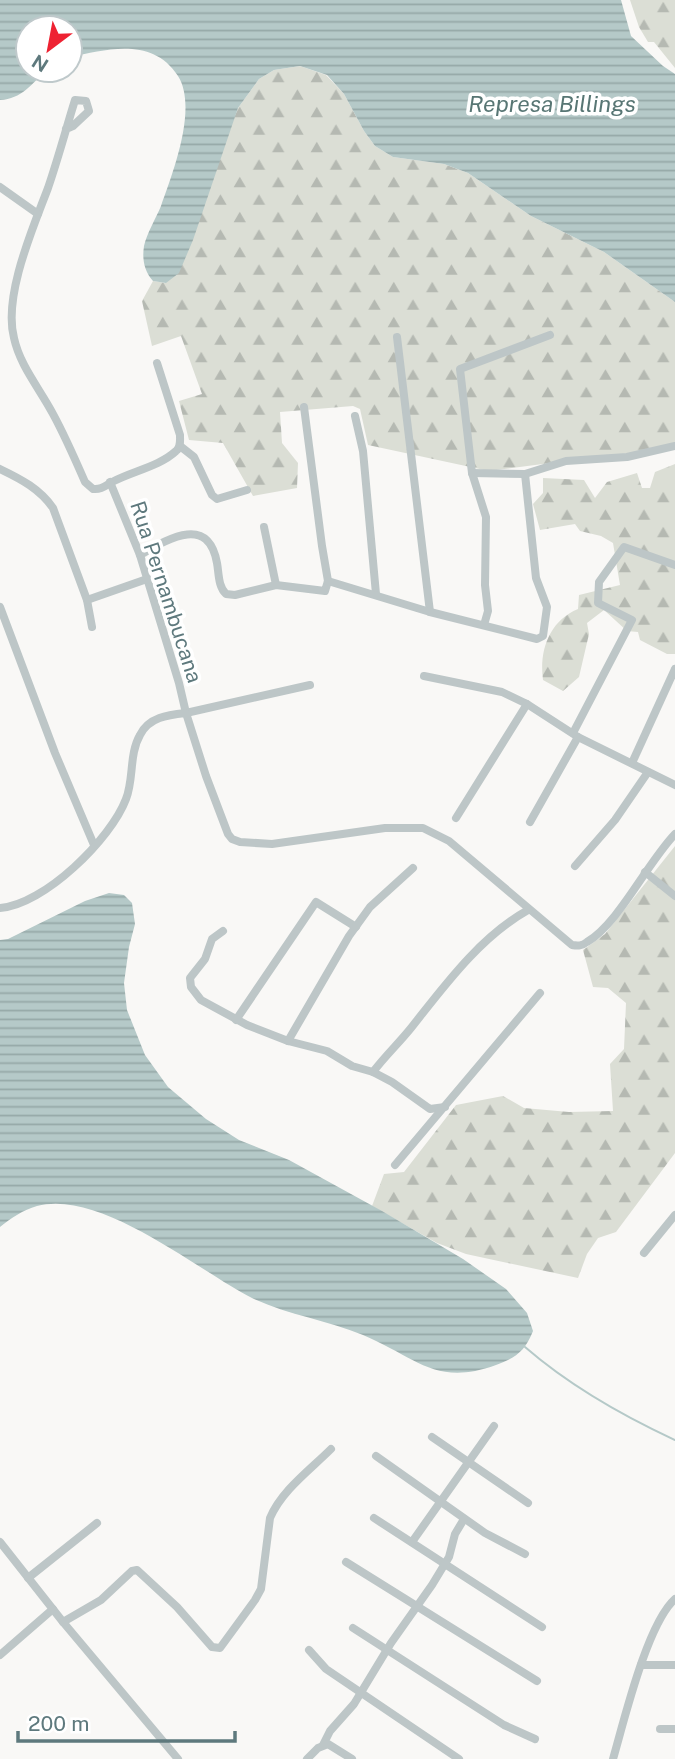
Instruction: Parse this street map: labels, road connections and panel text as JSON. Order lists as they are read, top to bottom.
{
  "streets": {
    "street": ["Rua Pernambucana"]
  },
  "water": ["Represa Billings"],
  "scale_bar": "200 m",
  "north": "bottom left"
}
